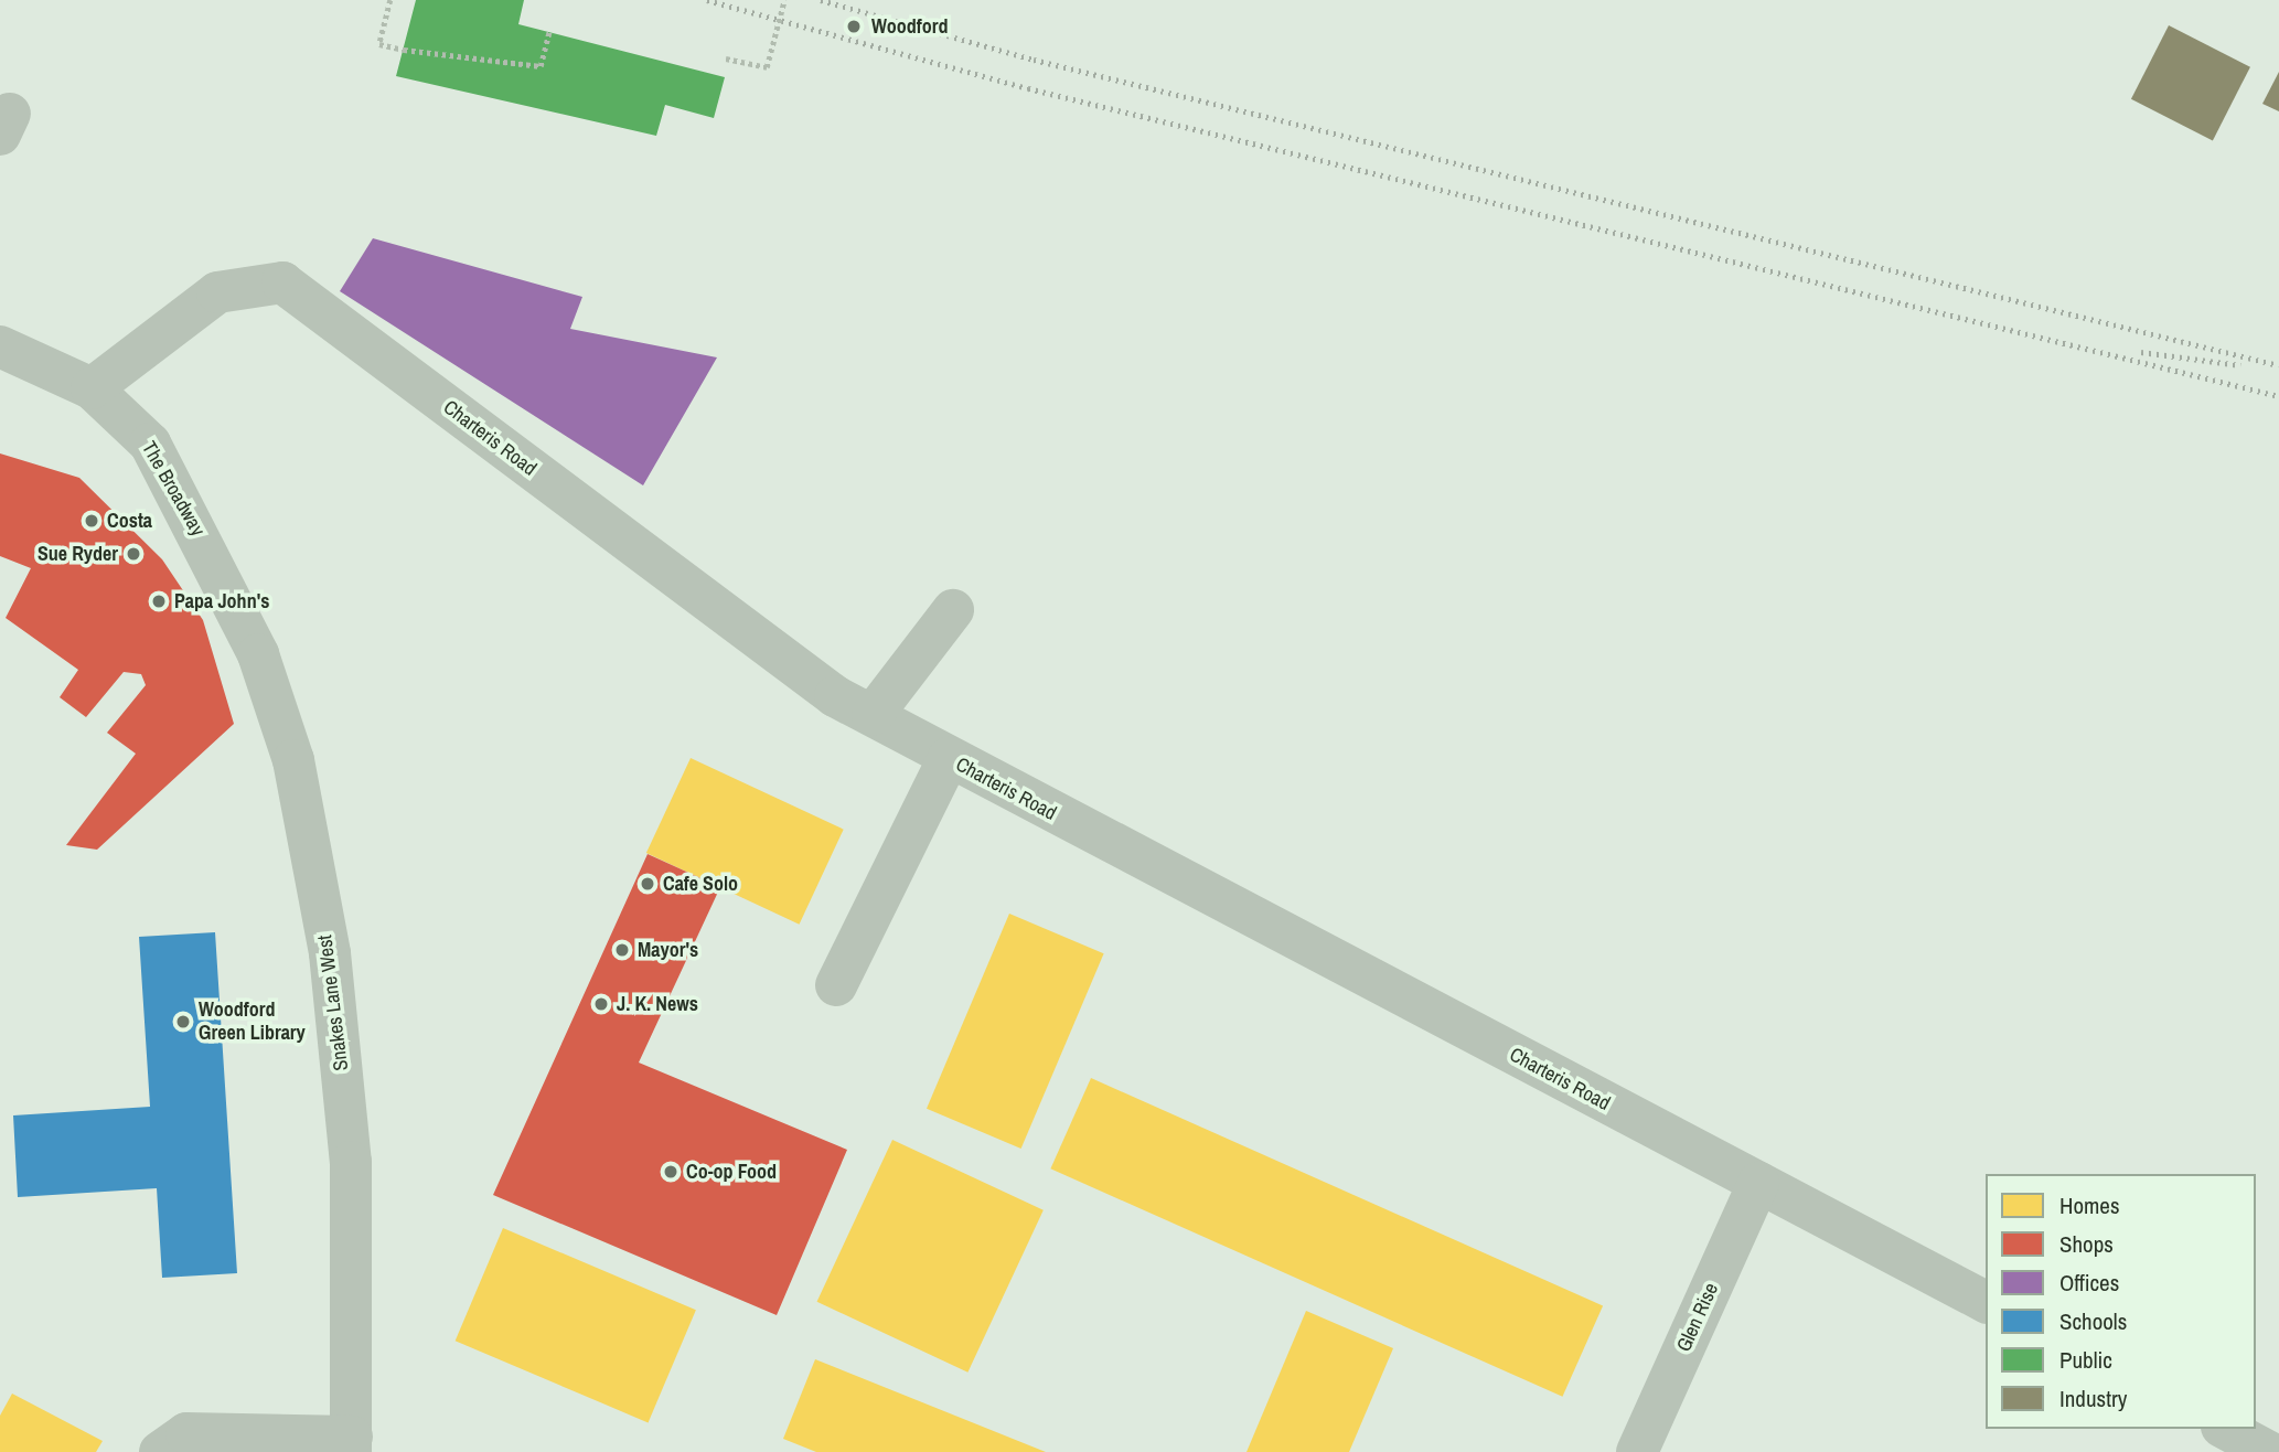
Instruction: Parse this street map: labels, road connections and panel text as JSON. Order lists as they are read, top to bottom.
{
  "streets": {
    "street": [
      "Charteris Road",
      "The Broadway",
      "Snakes Lane West",
      "Glen Rise"
    ]
  },
  "crossings": [
    ["Charteris Road", "The Broadway"],
    ["Charteris Road", "Glen Rise"],
    ["The Broadway", "Snakes Lane West"]
  ],
  "places": [
    "Woodford",
    "Costa",
    "Sue Ryder",
    "Papa John's",
    "Cafe Solo",
    "Mayor's",
    "J. K. News",
    "Woodford Green Library",
    "Co-op Food"
  ],
  "legend": [
    "Homes",
    "Shops",
    "Offices",
    "Schools",
    "Public",
    "Industry"
  ]
}
